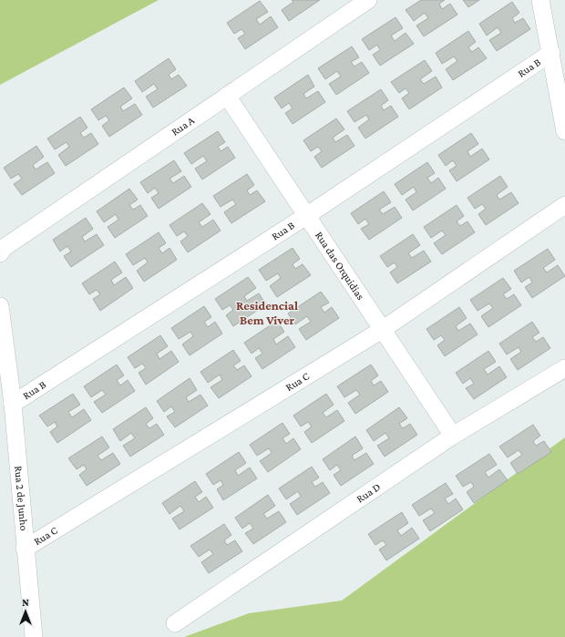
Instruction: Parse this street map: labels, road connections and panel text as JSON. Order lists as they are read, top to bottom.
{
  "streets": {
    "street": [
      "Rua B",
      "Rua A",
      "Rua das Orquidias",
      "Rua C",
      "Rua D",
      "Rua 2 de Junho"
    ]
  },
  "crossings": [
    ["Rua B", "Rua das Orquidias"],
    ["Rua B", "Rua 2 de Junho"],
    ["Rua A", "Rua das Orquidias"],
    ["Rua das Orquidias", "Rua C"],
    ["Rua das Orquidias", "Rua D"],
    ["Rua C", "Rua 2 de Junho"]
  ],
  "districts": ["Residencial Bem Viver"],
  "north": "top"
}
